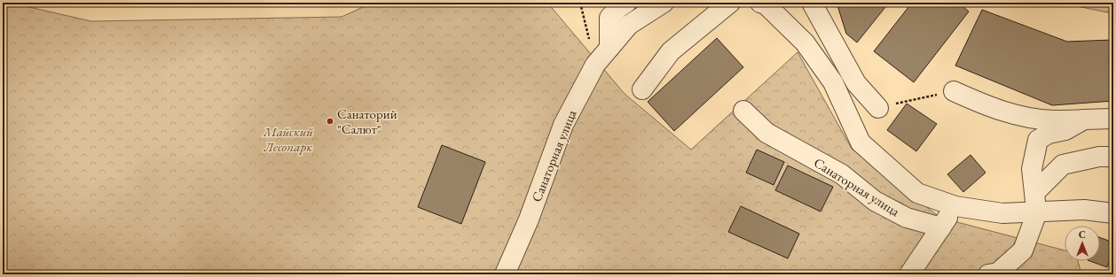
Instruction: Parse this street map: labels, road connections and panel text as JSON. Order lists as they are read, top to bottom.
{
  "streets": {
    "street": ["Санаторная улица"]
  },
  "parks": ["Майский Лесопарк"],
  "places": ["Санаторий \"Салют\""],
  "north": "top"
}
